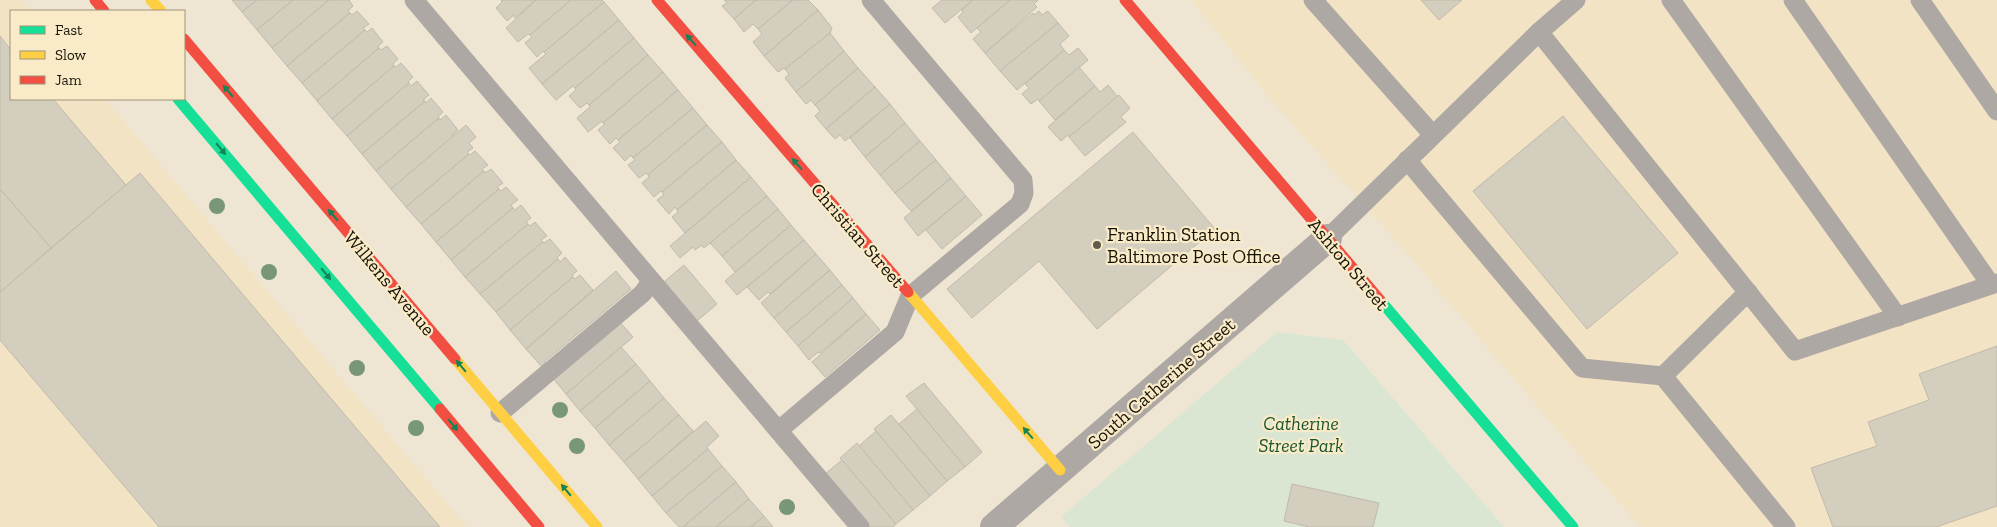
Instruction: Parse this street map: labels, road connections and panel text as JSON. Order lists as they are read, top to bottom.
{
  "streets": {
    "street": [
      "Christian Street",
      "Ashton Street",
      "Wilkens Avenue",
      "South Catherine Street"
    ]
  },
  "crossings": [
    ["Christian Street", "South Catherine Street"],
    ["Ashton Street", "South Catherine Street"]
  ],
  "one_way": ["Christian Street"],
  "parks": ["Catherine Street Park"],
  "places": ["Franklin Station Baltimore Post Office"],
  "legend": ["Fast", "Slow", "Jam"]
}
